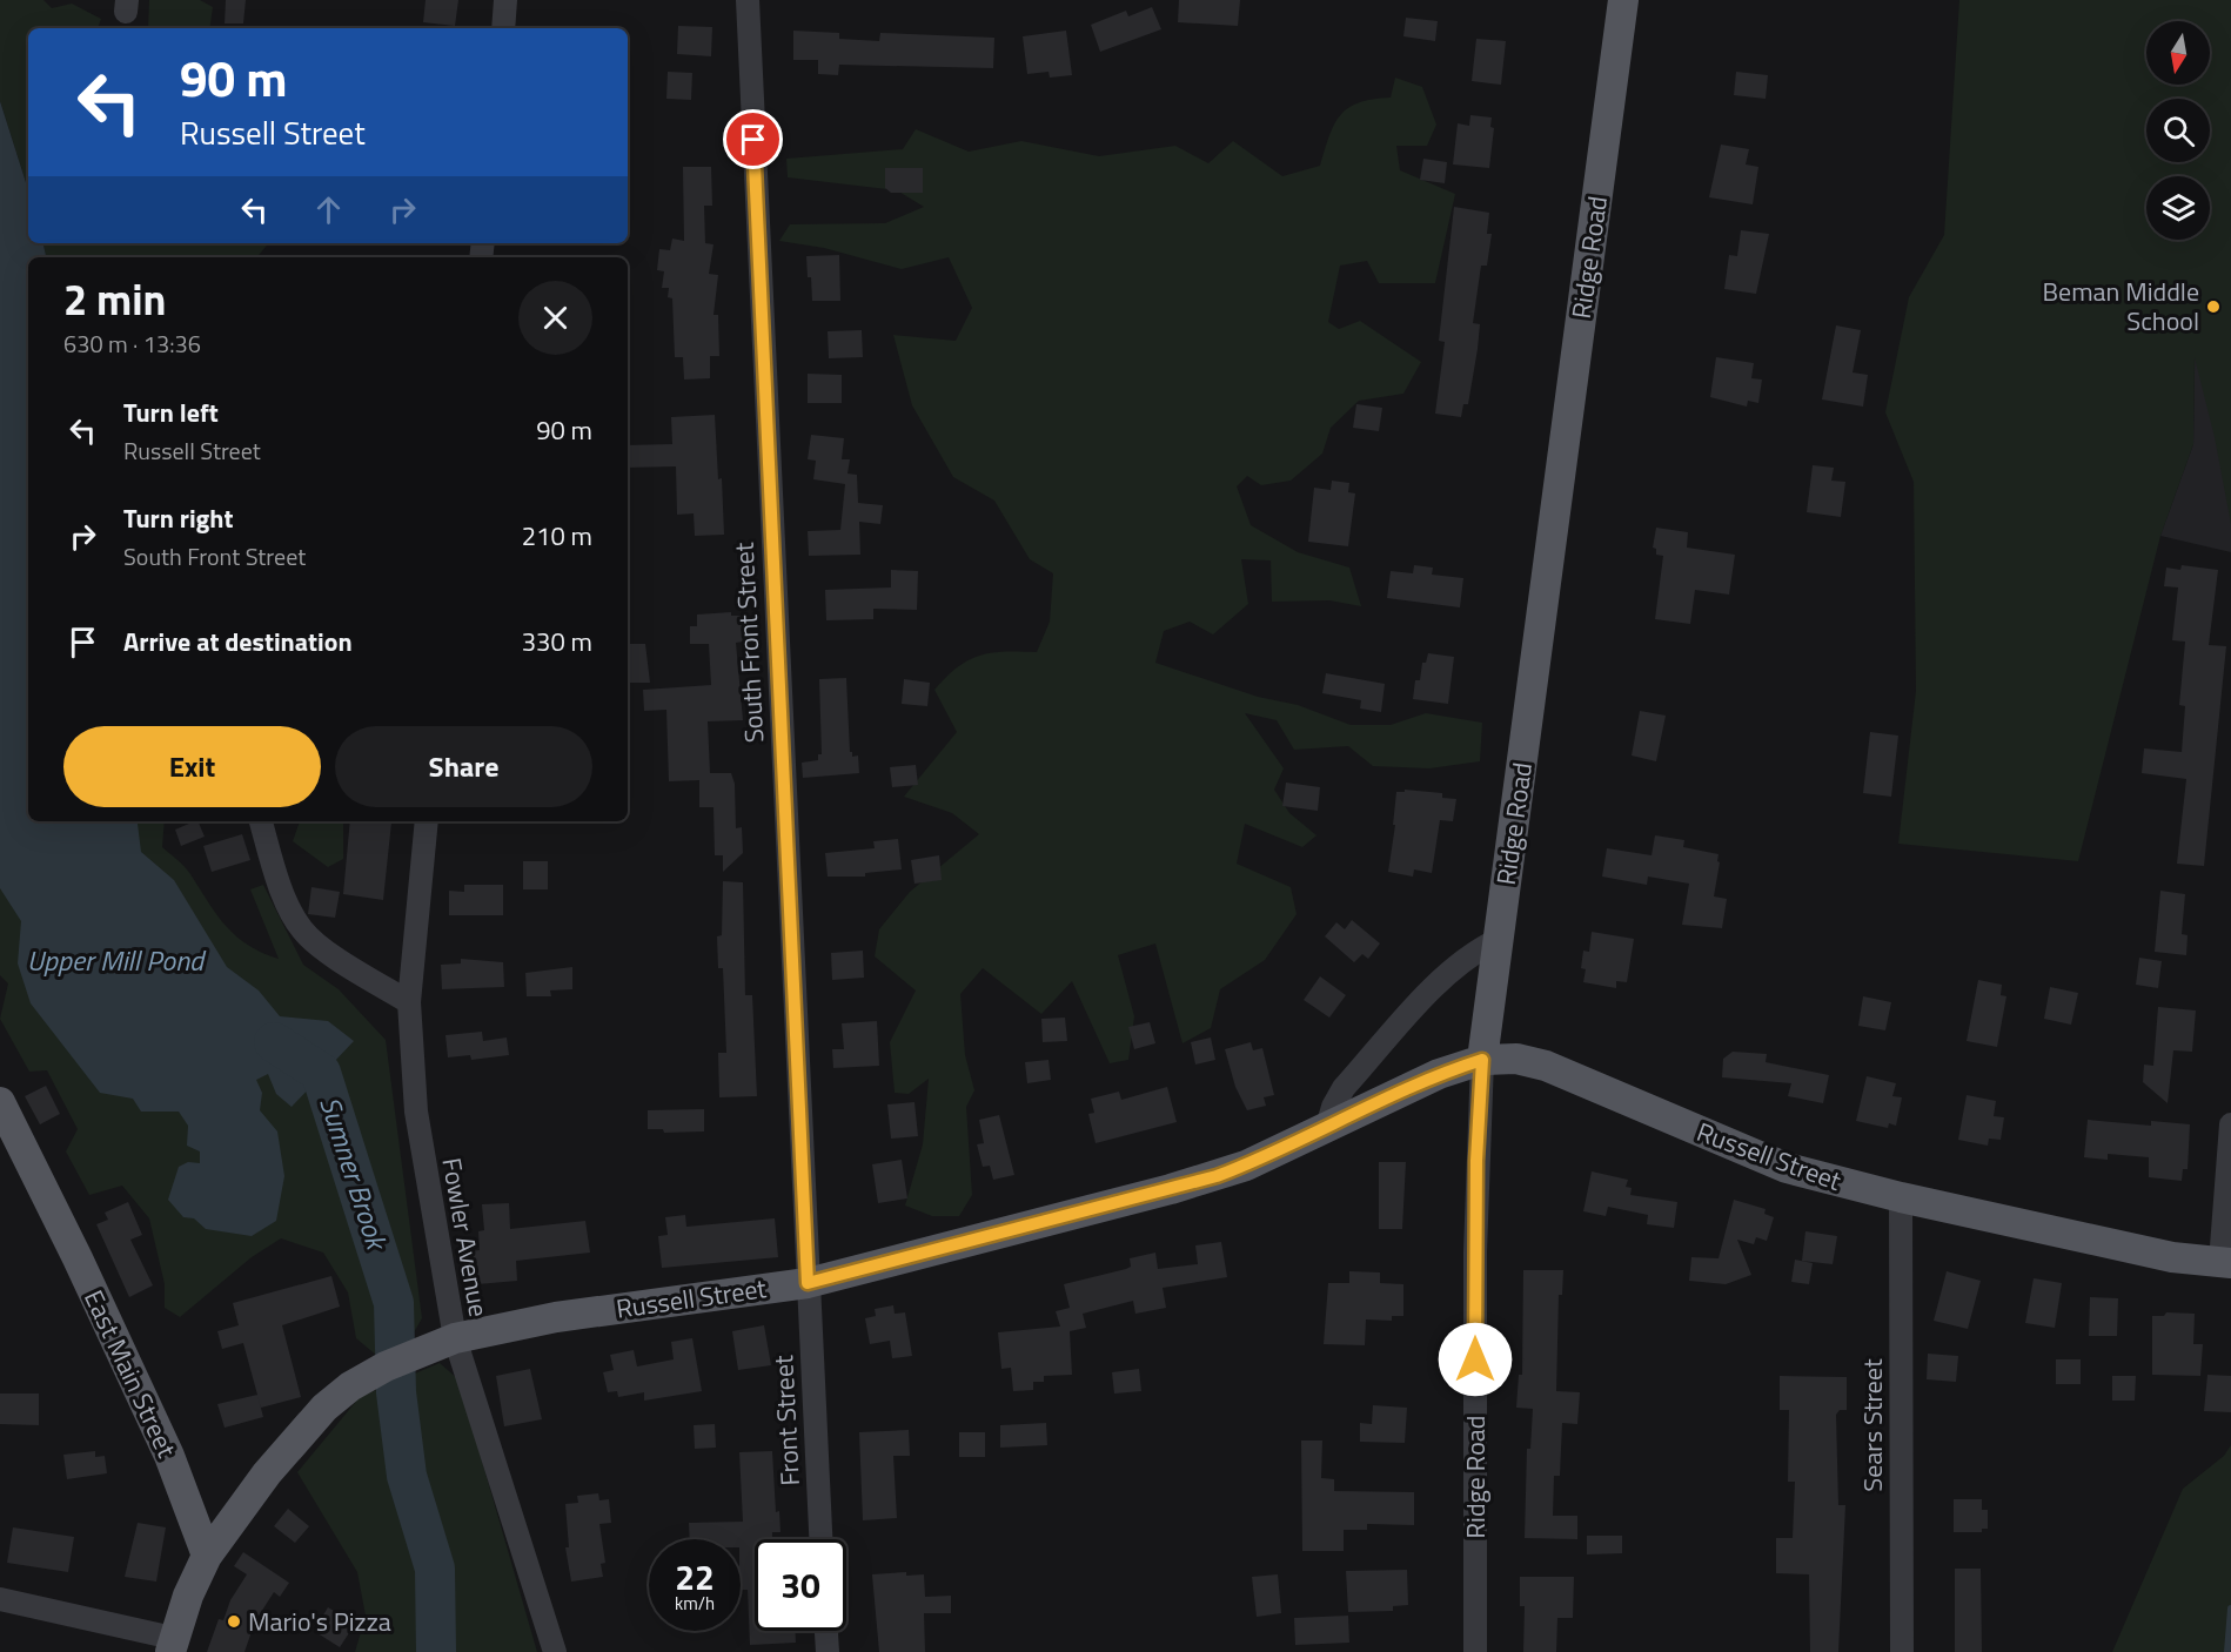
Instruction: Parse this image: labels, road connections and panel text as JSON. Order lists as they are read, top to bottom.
{
  "streets": {
    "main road": ["Ridge Road", "Russell Street", "East Main Street"],
    "street": [
      "South Front Street",
      "Fowler Avenue",
      "Front Street",
      "Sears Street"
    ]
  },
  "crossings": [
    ["Ridge Road", "Russell Street"],
    ["South Front Street", "Russell Street"],
    ["South Front Street", "Front Street"],
    ["Russell Street", "Fowler Avenue"],
    ["Russell Street", "East Main Street"],
    ["Russell Street", "Front Street"],
    ["Russell Street", "Sears Street"]
  ],
  "water": ["Upper Mill Pond", "Sumner Brook"],
  "places": ["Beman Middle School", "Mario's Pizza"],
  "north": "bottom",
  "page": {
    "turn": ["90 m", "Russell Street"],
    "heading": ["2 min", "630 m · 13:36"],
    "list": [
      {
        "name": "Turn left",
        "note": "Russell Street",
        "value": "90 m"
      },
      {
        "name": "Turn right",
        "note": "South Front Street",
        "value": "210 m"
      },
      {
        "name": "Arrive at destination",
        "value": "330 m"
      }
    ],
    "buttons": ["Exit", "Share"],
    "speed": "22 km/h",
    "limit": "30"
  }
}
